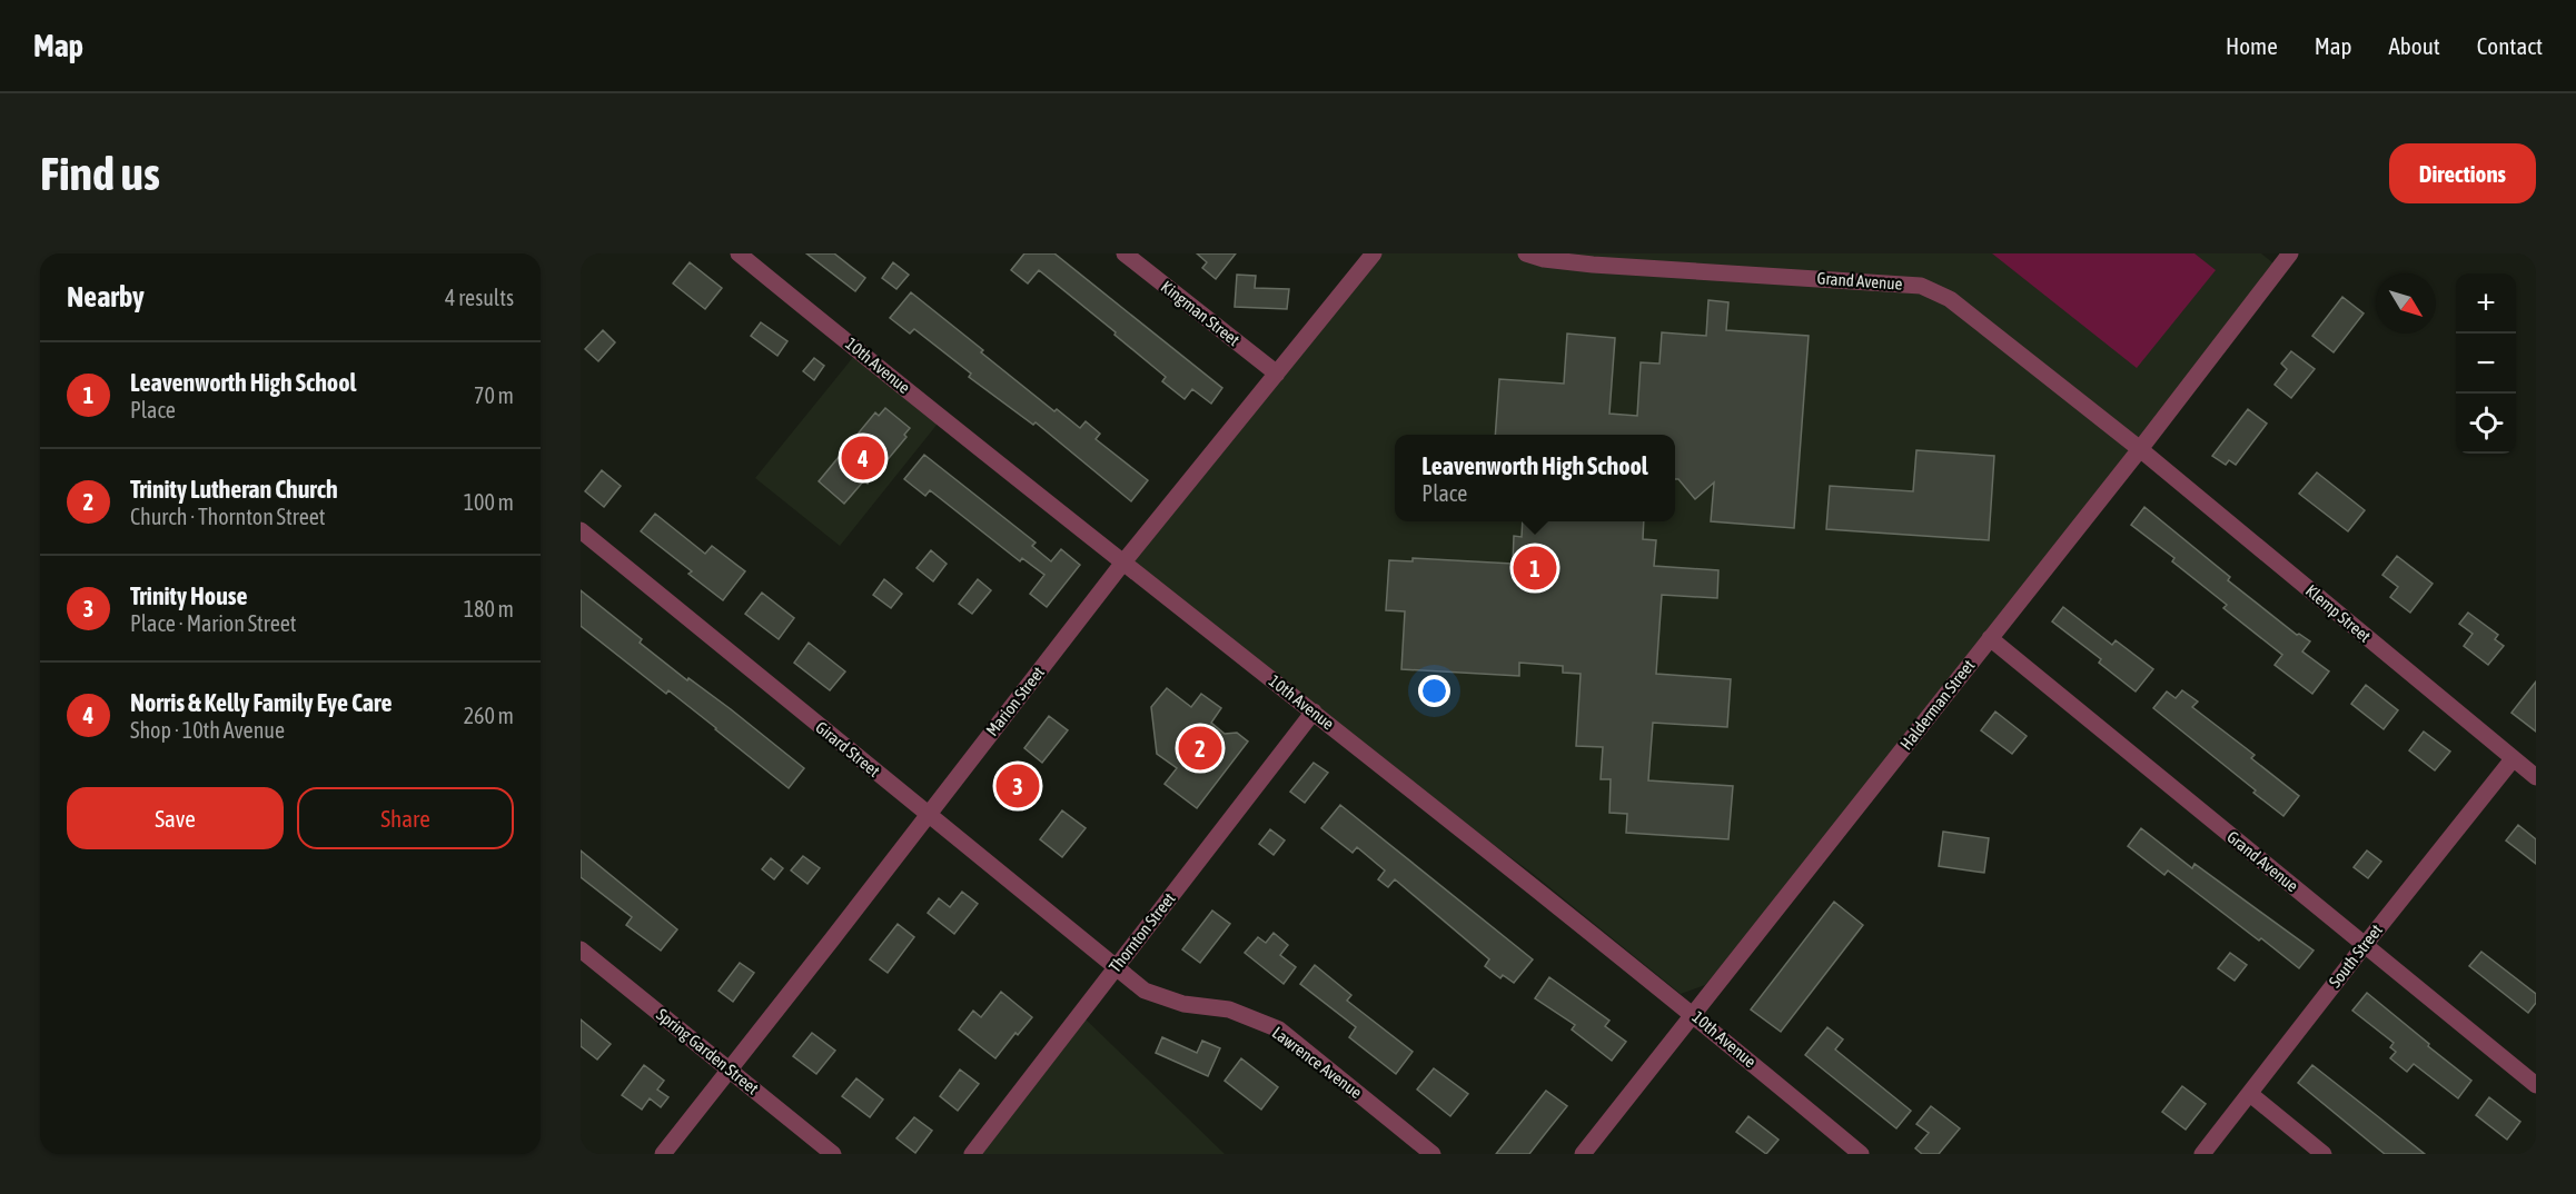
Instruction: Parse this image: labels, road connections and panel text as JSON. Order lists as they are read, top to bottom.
{
  "streets": {
    "street": [
      "Grand Avenue",
      "Kingman Street",
      "10th Avenue",
      "Klemp Street",
      "Marion Street",
      "Halderman Street",
      "Girard Street",
      "Thornton Street",
      "South Street",
      "Spring Garden Street",
      "Lawrence Avenue"
    ]
  },
  "crossings": [
    ["Grand Avenue", "Klemp Street"],
    ["Grand Avenue", "Halderman Street"],
    ["Grand Avenue", "South Street"],
    ["Kingman Street", "Marion Street"],
    ["10th Avenue", "Marion Street"],
    ["10th Avenue", "Halderman Street"],
    ["10th Avenue", "Thornton Street"],
    ["Klemp Street", "Halderman Street"],
    ["Klemp Street", "South Street"],
    ["Marion Street", "Girard Street"],
    ["Marion Street", "Spring Garden Street"],
    ["Girard Street", "Thornton Street"],
    ["Girard Street", "Lawrence Avenue"],
    ["Thornton Street", "Lawrence Avenue"]
  ],
  "north": "bottom right",
  "page": {
    "header": "Map",
    "nav": [
      "Home",
      "Map",
      "About",
      "Contact"
    ],
    "buttons": [
      "Directions",
      ["Save", "Share"]
    ],
    "title": "Find us",
    "heading": ["Nearby", "4 results"],
    "map_buttons": ["+", "−"],
    "list": [
      {
        "mark": "1",
        "name": "Leavenworth High School",
        "note": "Place",
        "value": "70 m"
      },
      {
        "mark": "2",
        "name": "Trinity Lutheran Church",
        "note": "Church · Thornton Street",
        "value": "100 m"
      },
      {
        "mark": "3",
        "name": "Trinity House",
        "note": "Place · Marion Street",
        "value": "180 m"
      },
      {
        "mark": "4",
        "name": "Norris & Kelly Family Eye Care",
        "note": "Shop · 10th Avenue",
        "value": "260 m"
      }
    ],
    "pins": [
      "4",
      "1",
      "2",
      "3"
    ],
    "popup": ["Leavenworth High School", "Place"]
  }
}
